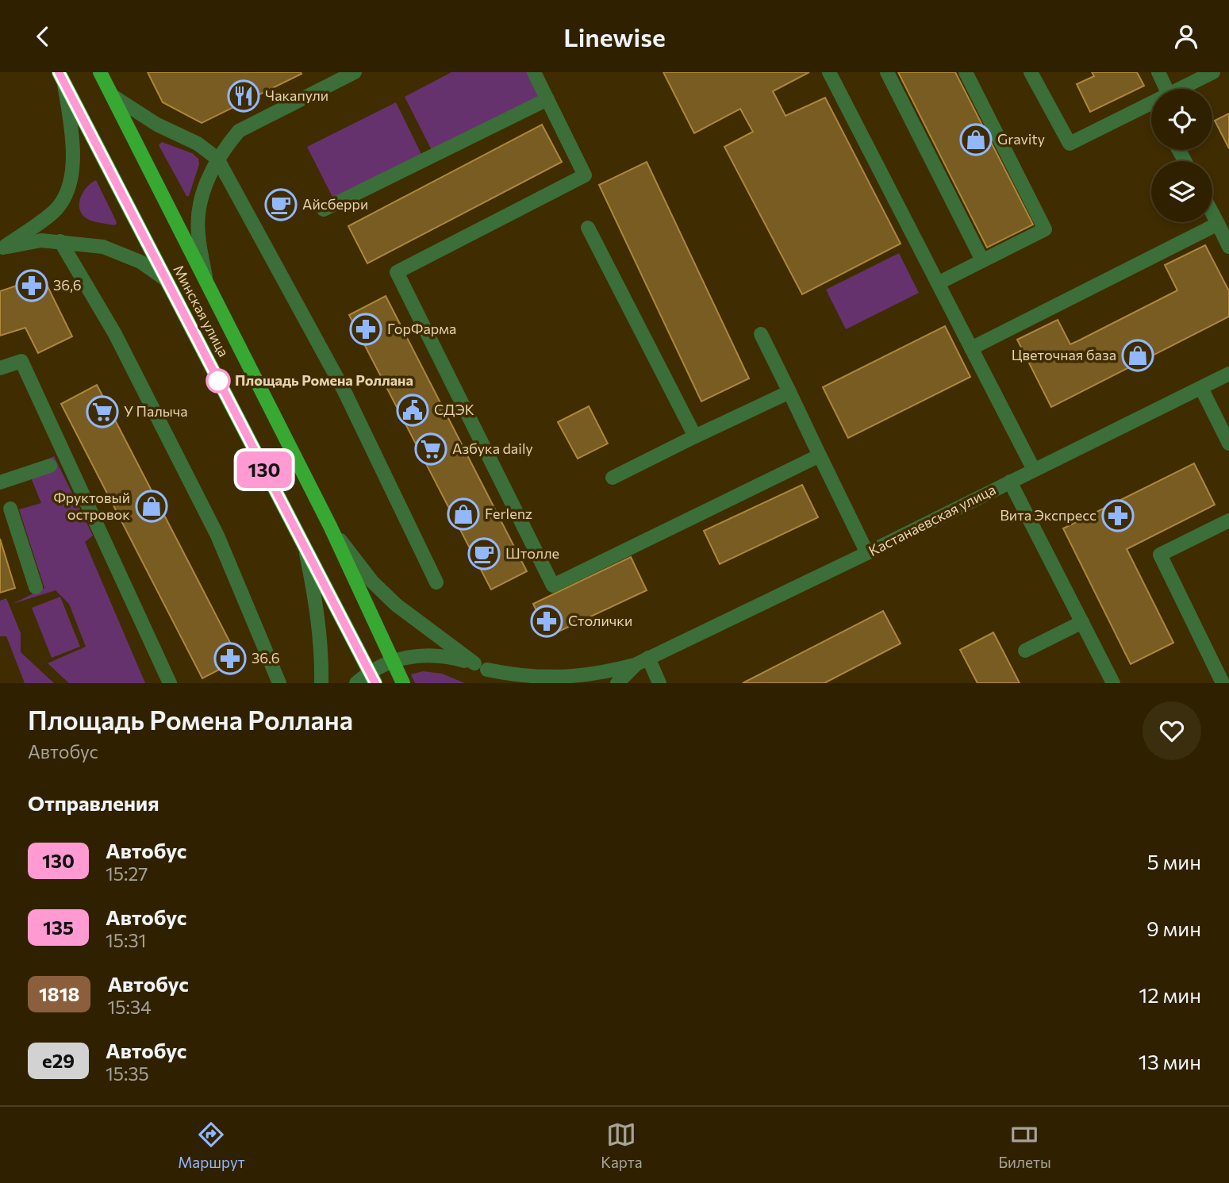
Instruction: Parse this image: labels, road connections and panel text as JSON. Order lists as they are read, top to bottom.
{
  "streets": {
    "main road": ["Минская улица"],
    "street": ["Кастанаевская улица"]
  },
  "crossings": [
    ["Минская улица", "Кастанаевская улица"]
  ],
  "places": {
    "restaurant": ["Чакапули"],
    "shop": [
      "Gravity",
      "Цветочная база",
      "Фруктовый островок",
      "Ferlenz"
    ],
    "cafe": ["Айсберри", "Штолле"],
    "pharmacy": [
      "36,6",
      "ГорФарма",
      "Вита Экспресс",
      "Столички",
      "36.6"
    ],
    "other": ["Площадь Ромена Роллана"],
    "public building": ["СДЭК"],
    "supermarket": ["У Палыча", "Азбука daily"]
  },
  "lines": ["bus line 130"],
  "page": {
    "header": "Linewise",
    "on_map": "130",
    "heading": [
      ["Площадь Ромена Роллана", "Автобус"],
      "Отправления"
    ],
    "list": [
      {
        "mark": "130",
        "name": "Автобус",
        "note": "15:27",
        "value": "5 мин"
      },
      {
        "mark": "135",
        "name": "Автобус",
        "note": "15:31",
        "value": "9 мин"
      },
      {
        "mark": "1818",
        "name": "Автобус",
        "note": "15:34",
        "value": "12 мин"
      },
      {
        "mark": "е29",
        "name": "Автобус",
        "note": "15:35",
        "value": "13 мин"
      }
    ],
    "tabs": ["Маршрут", "Карта", "Билеты"]
  }
}
